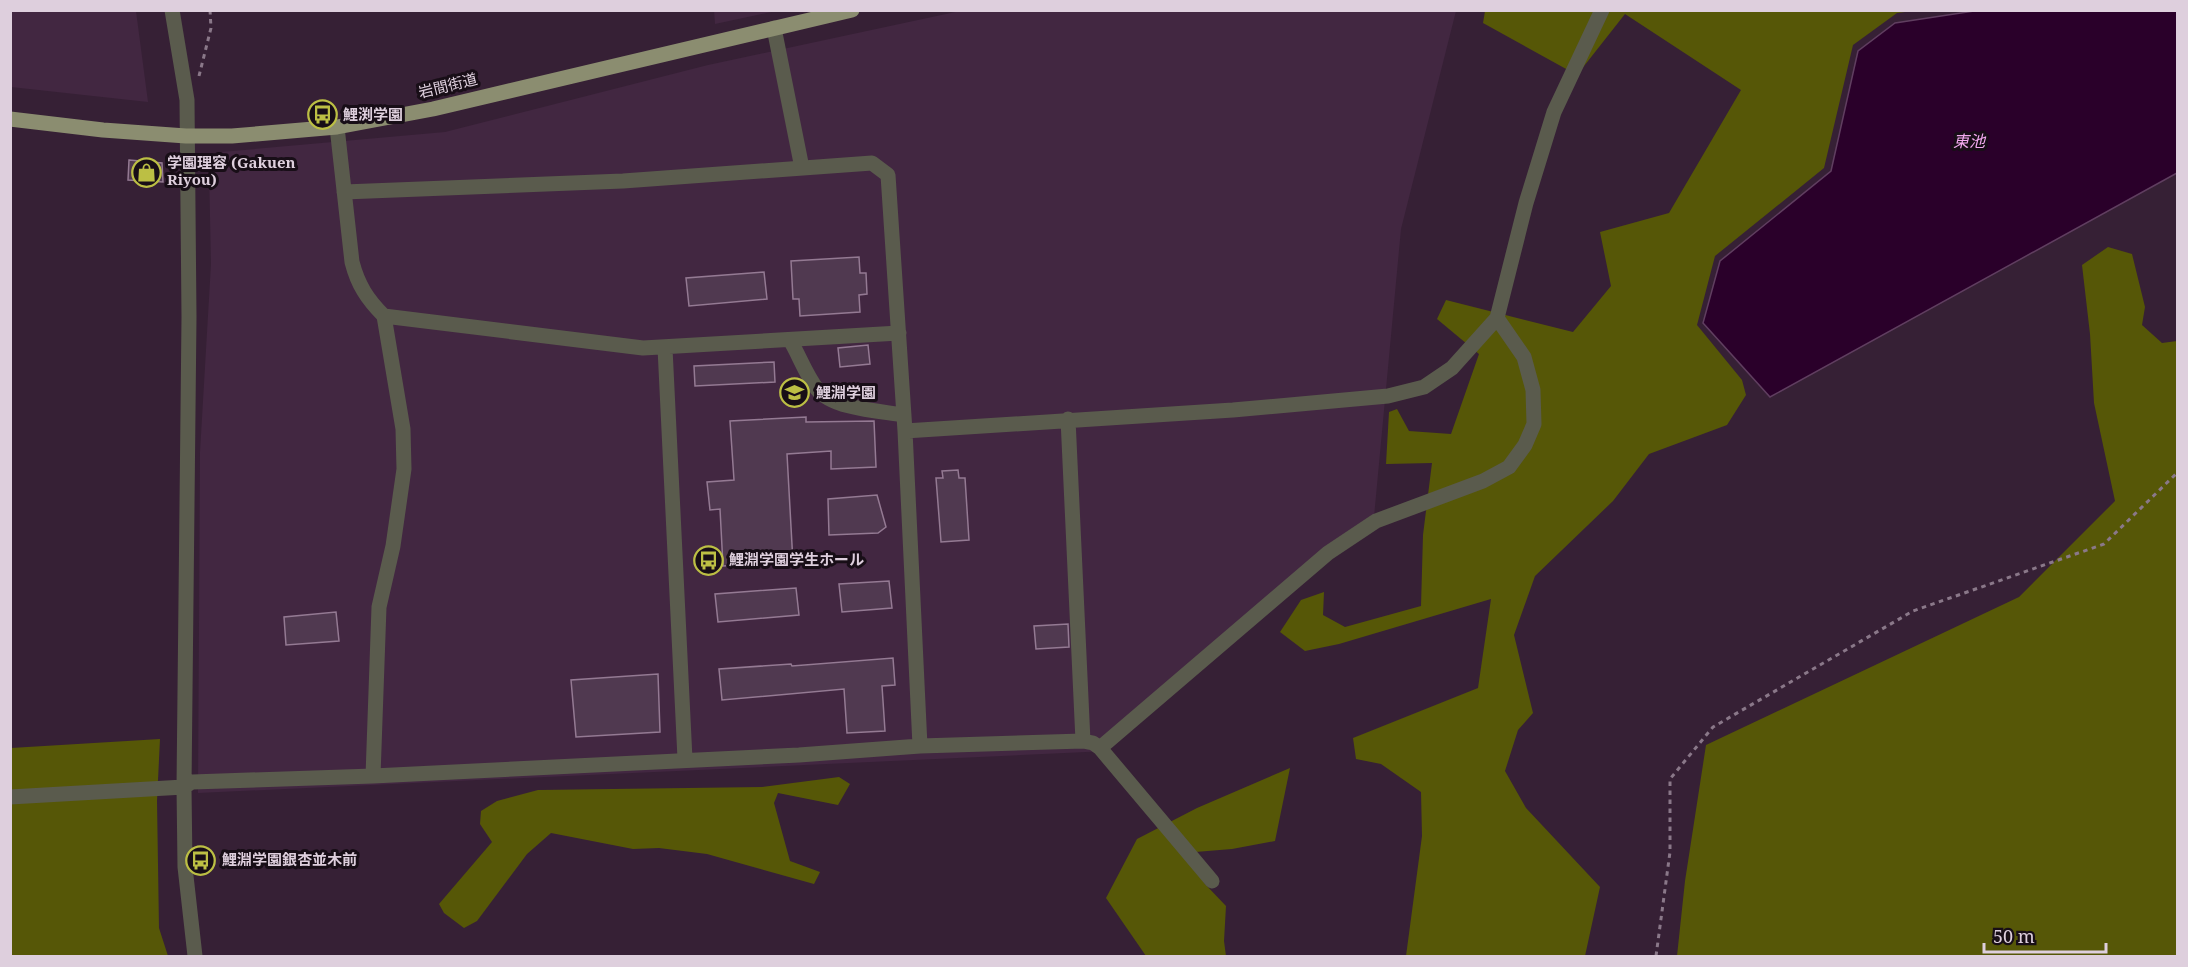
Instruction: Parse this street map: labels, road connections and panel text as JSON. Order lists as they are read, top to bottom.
{
  "streets": {
    "main road": ["岩間街道"]
  },
  "water": ["東池"],
  "places": {
    "bus stop": ["鯉渕学園", "鯉淵学園学生ホール", "鯉淵学園銀杏並木前"],
    "shop": ["学園理容 (Gakuen Riyou)"],
    "school or university": ["鯉淵学園"]
  },
  "scale_bar": "50 m"
}
